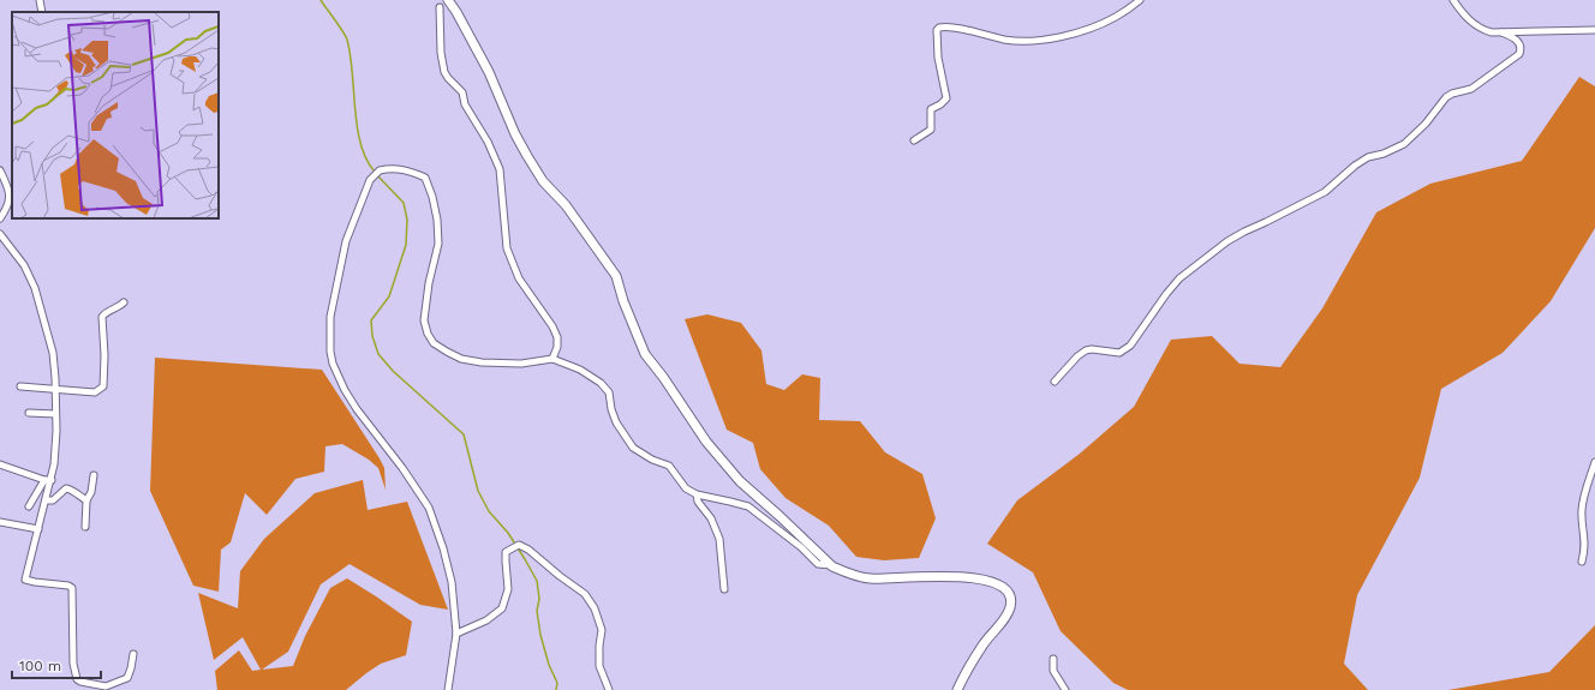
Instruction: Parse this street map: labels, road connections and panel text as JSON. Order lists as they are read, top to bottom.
{
  "scale_bar": "100 m"
}
